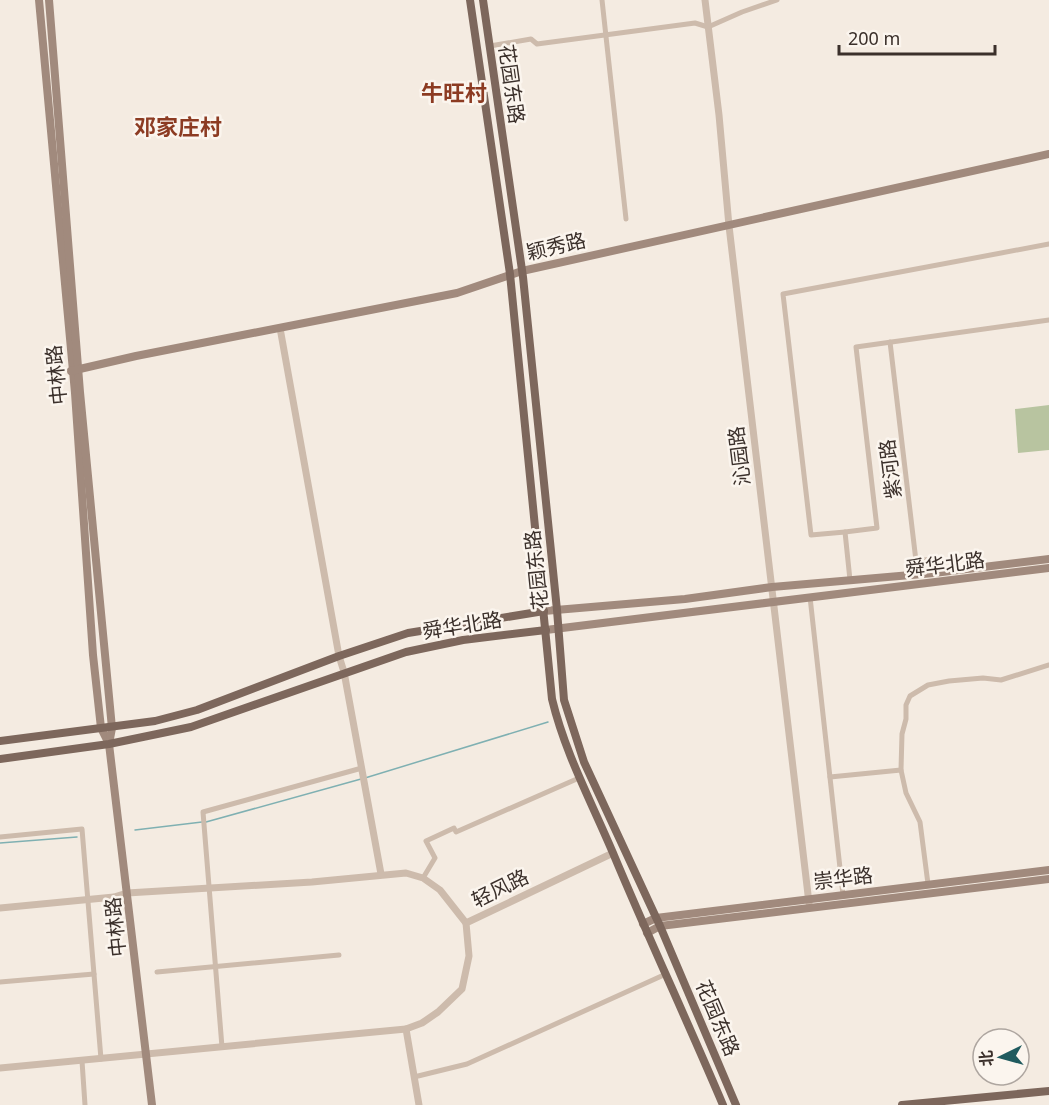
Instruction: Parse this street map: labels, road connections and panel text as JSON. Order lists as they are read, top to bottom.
{
  "streets": {
    "main road": [
      "花园东路",
      "颖秀路",
      "中林路",
      "舜华北路",
      "崇华路"
    ],
    "street": ["沁园路", "紫河路", "轻风路"]
  },
  "crossings": [
    ["花园东路", "颖秀路"],
    ["花园东路", "舜华北路"],
    ["花园东路", "崇华路"],
    ["花园东路", "轻风路"],
    ["颖秀路", "中林路"],
    ["颖秀路", "沁园路"],
    ["中林路", "舜华北路"],
    ["沁园路", "舜华北路"],
    ["沁园路", "崇华路"],
    ["紫河路", "舜华北路"]
  ],
  "districts": ["牛旺村", "邓家庄村"],
  "scale_bar": "200 m",
  "north": "left"
}
